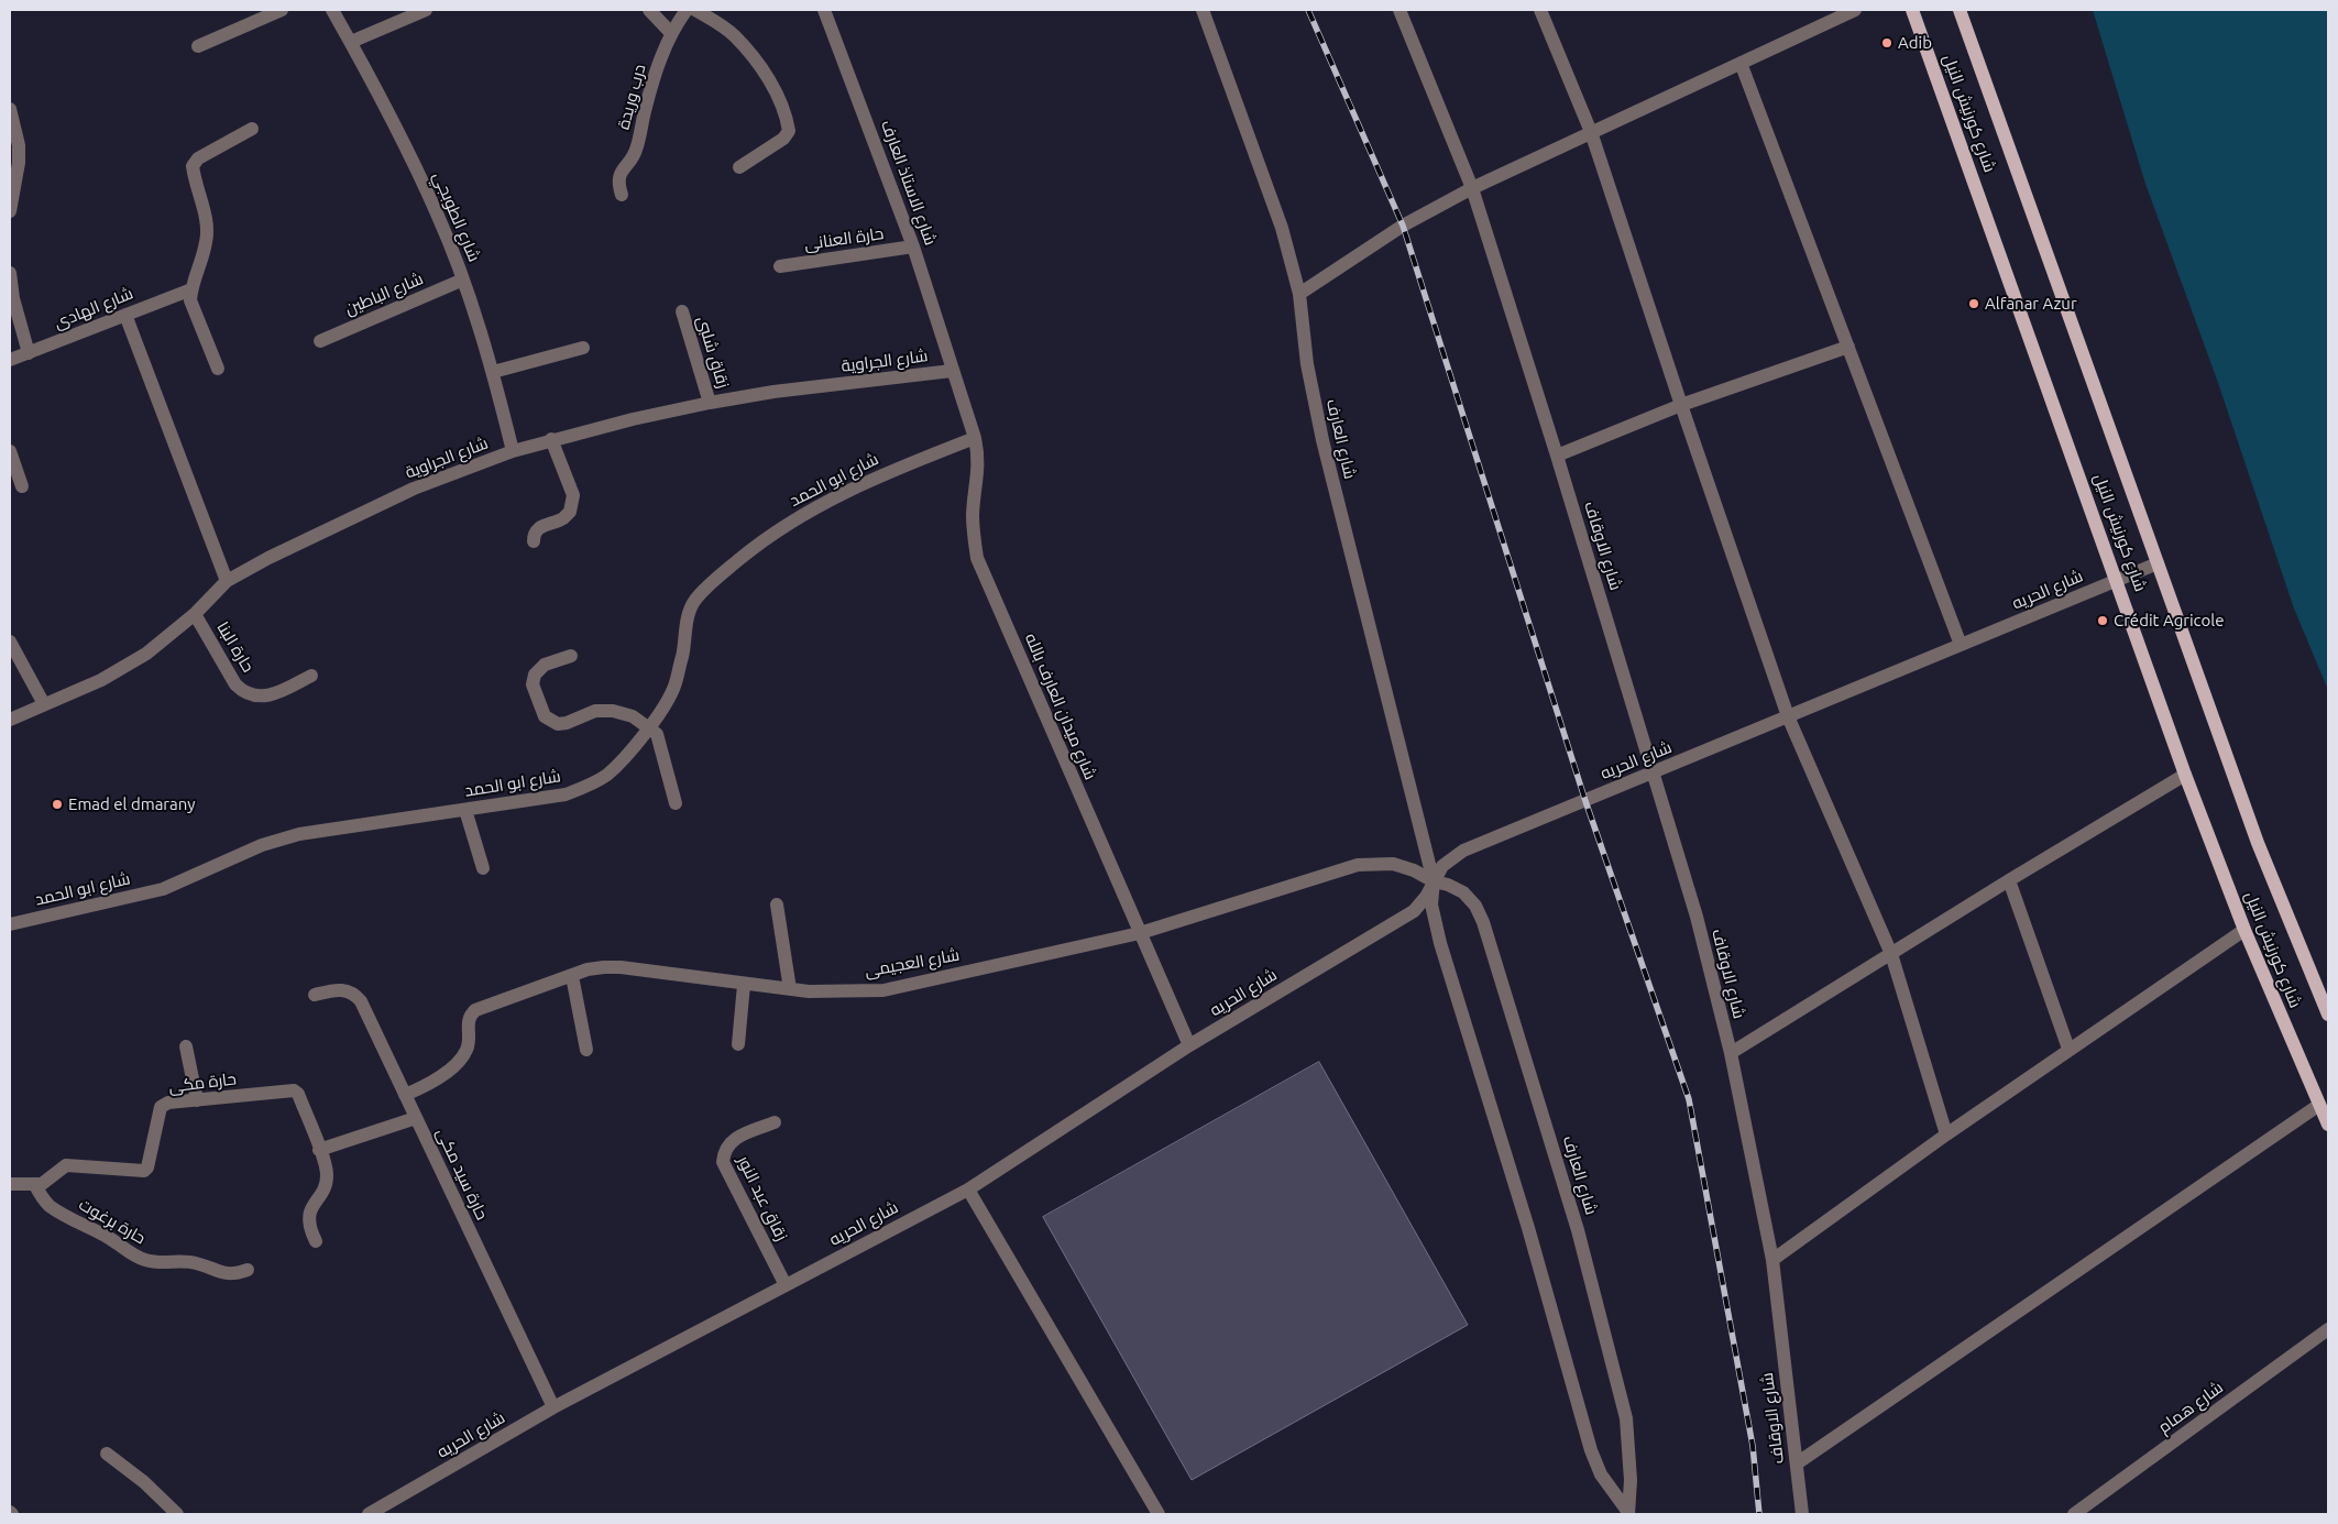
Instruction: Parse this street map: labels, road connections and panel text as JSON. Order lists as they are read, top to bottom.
{
  "streets": {
    "main road": ["شارع كورنيش النيل"],
    "street": [
      "درب وريدة",
      "شارع الاستاذ العارف",
      "شارع الطوبجي",
      "حارة العنانى",
      "شارع الباطين",
      "شارع الهادى",
      "زقاق شلبى",
      "شارع الجراوية",
      "شارع العارف",
      "شارع ابو الحمد",
      "شارع الاوقاف",
      "شارع الحريه",
      "حارة البنا",
      "شارع ميدان العارف بالله",
      "شارع العجيمى",
      "حارة مكى",
      "حارة سيد مكى",
      "زقاق عبد النور",
      "حارة برغوت",
      "شارع همام"
    ]
  },
  "crossings": [
    ["شارع كورنيش النيل", "شارع الحريه"],
    ["شارع الاستاذ العارف", "حارة العنانى"],
    ["شارع الاستاذ العارف", "شارع الجراوية"],
    ["شارع الاستاذ العارف", "شارع ميدان العارف بالله"],
    ["شارع الطوبجي", "شارع الباطين"],
    ["شارع الطوبجي", "شارع الجراوية"],
    ["زقاق شلبى", "شارع الجراوية"],
    ["شارع الجراوية", "حارة البنا"],
    ["شارع الجراوية", "شارع ميدان العارف بالله"],
    ["شارع العارف", "شارع الحريه"],
    ["شارع العارف", "شارع العجيمى"],
    ["شارع ابو الحمد", "شارع ميدان العارف بالله"],
    ["شارع الاوقاف", "شارع الحريه"],
    ["شارع الحريه", "شارع ميدان العارف بالله"],
    ["شارع الحريه", "شارع العجيمى"],
    ["شارع الحريه", "حارة سيد مكى"],
    ["شارع الحريه", "زقاق عبد النور"],
    ["شارع ميدان العارف بالله", "شارع العجيمى"],
    ["شارع العجيمى", "حارة سيد مكى"],
    ["حارة مكى", "حارة برغوت"]
  ],
  "places": [
    "Adib",
    "Alfanar Azur",
    "Crédit Agricole",
    "Emad el dmarany"
  ]
}
